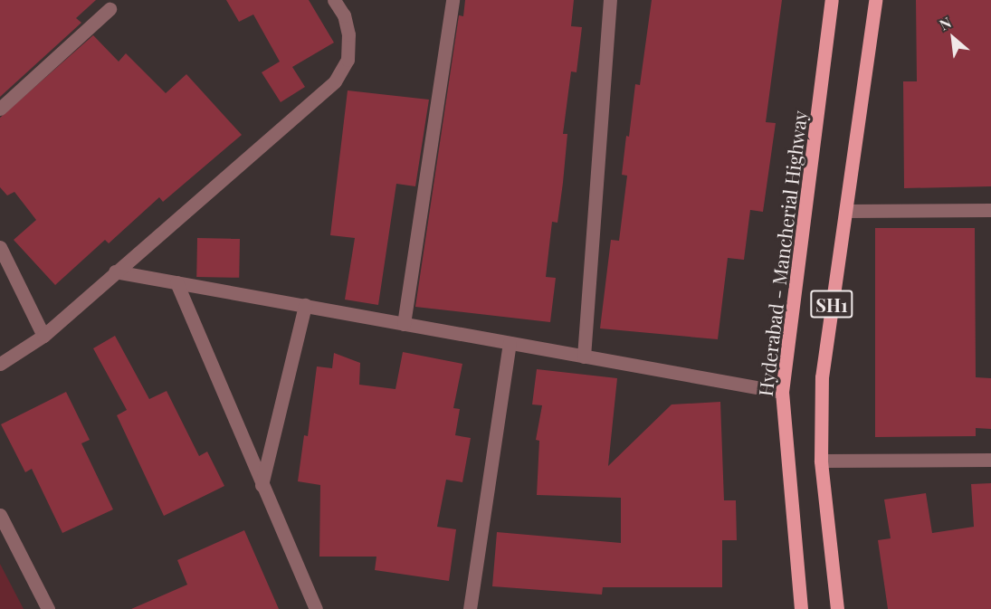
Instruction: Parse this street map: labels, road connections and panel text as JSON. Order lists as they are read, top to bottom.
{
  "streets": {
    "main road": ["Hyderabad - Mancherial Highway", "SH1"]
  },
  "north": "top left"
}
